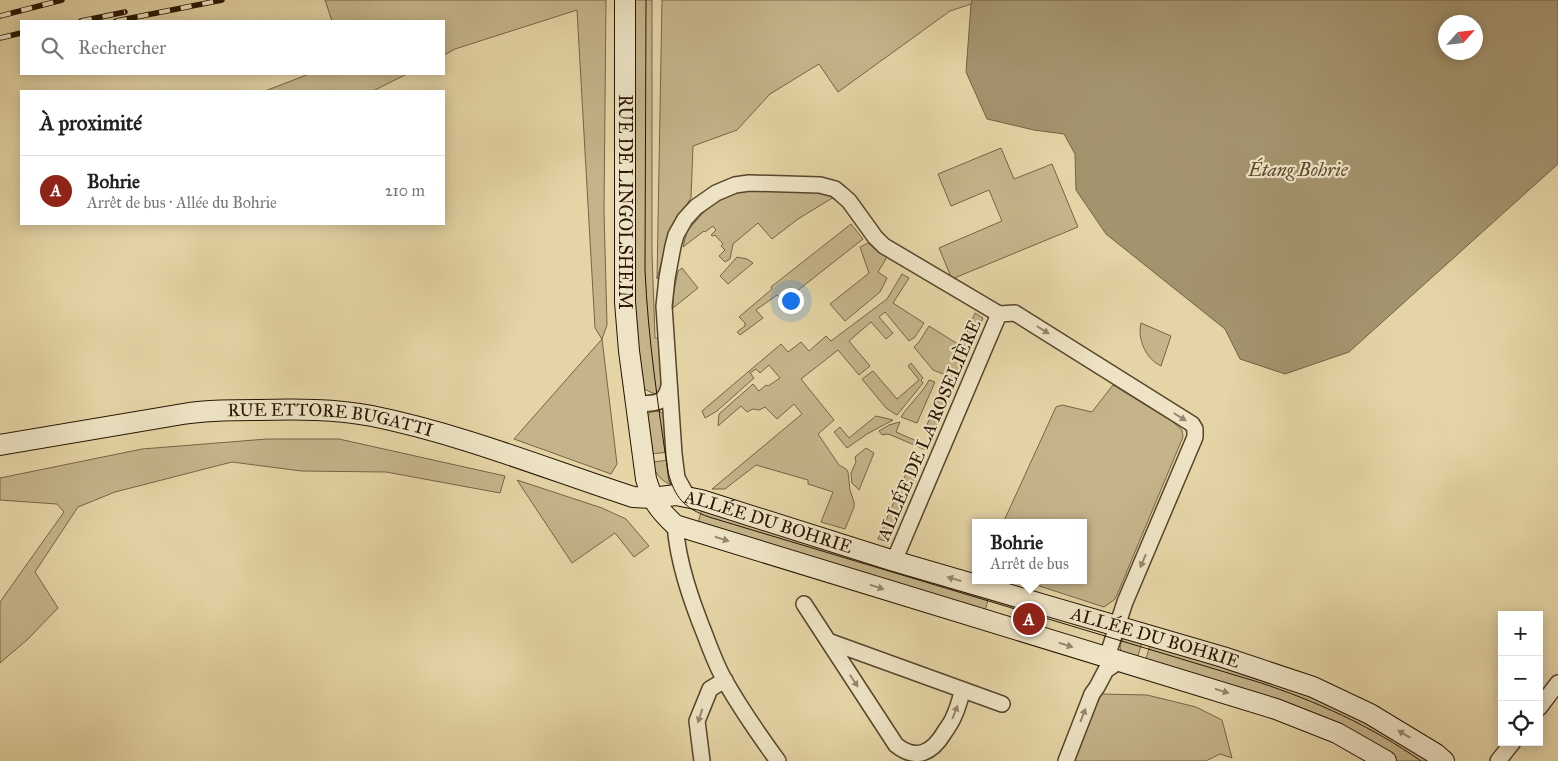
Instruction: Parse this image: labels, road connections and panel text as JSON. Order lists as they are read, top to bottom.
{
  "streets": {
    "main road": ["RUE DE LINGOLSHEIM", "RUE ETTORE BUGATTI", "ALLÉE DU BOHRIE"],
    "street": ["ALLÉE DE LA ROSELIÈRE"]
  },
  "crossings": [
    ["RUE DE LINGOLSHEIM", "RUE ETTORE BUGATTI"],
    ["RUE DE LINGOLSHEIM", "ALLÉE DU BOHRIE"],
    ["RUE ETTORE BUGATTI", "ALLÉE DU BOHRIE"],
    ["ALLÉE DE LA ROSELIÈRE", "ALLÉE DU BOHRIE"]
  ],
  "water": ["Étang Bohrie"],
  "north": "top right",
  "page": {
    "search": "Rechercher",
    "heading": "À proximité",
    "list": [
      {
        "mark": "A",
        "name": "Bohrie",
        "note": "Arrêt de bus · Allée du Bohrie",
        "value": "210 m"
      }
    ],
    "popup": ["Bohrie", "Arrêt de bus"],
    "pins": "A",
    "map_buttons": ["+", "−"]
  }
}
